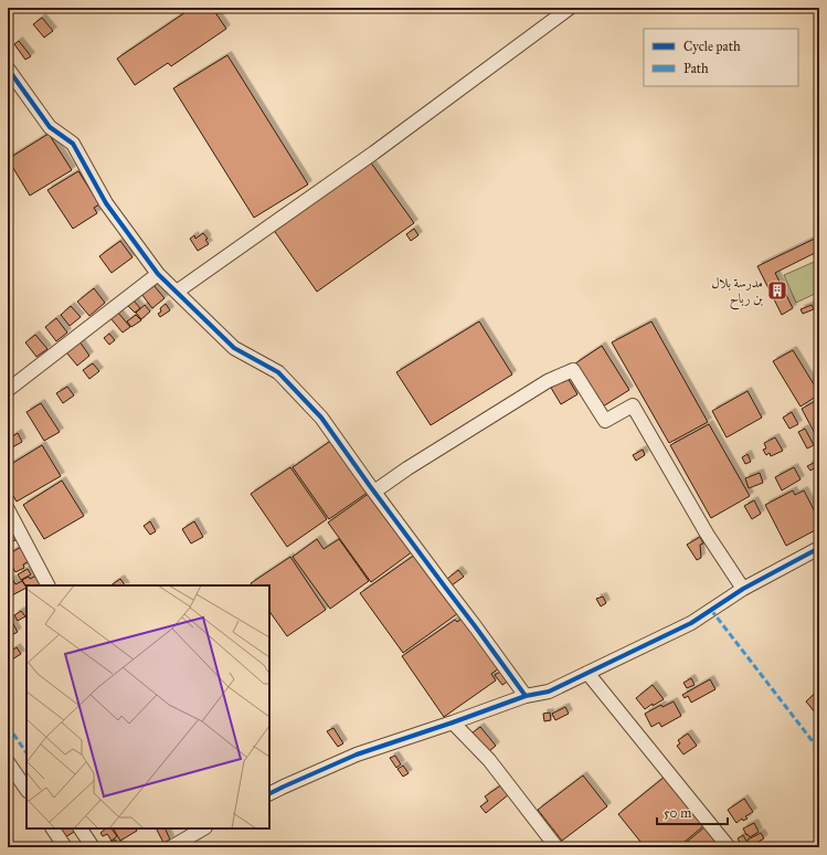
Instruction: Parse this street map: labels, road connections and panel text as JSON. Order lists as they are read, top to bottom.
{
  "places": {
    "building": ["مدرسة بلال بن رباح"]
  },
  "legend": ["Cycle path", "Path"],
  "scale_bar": "50 m"
}
